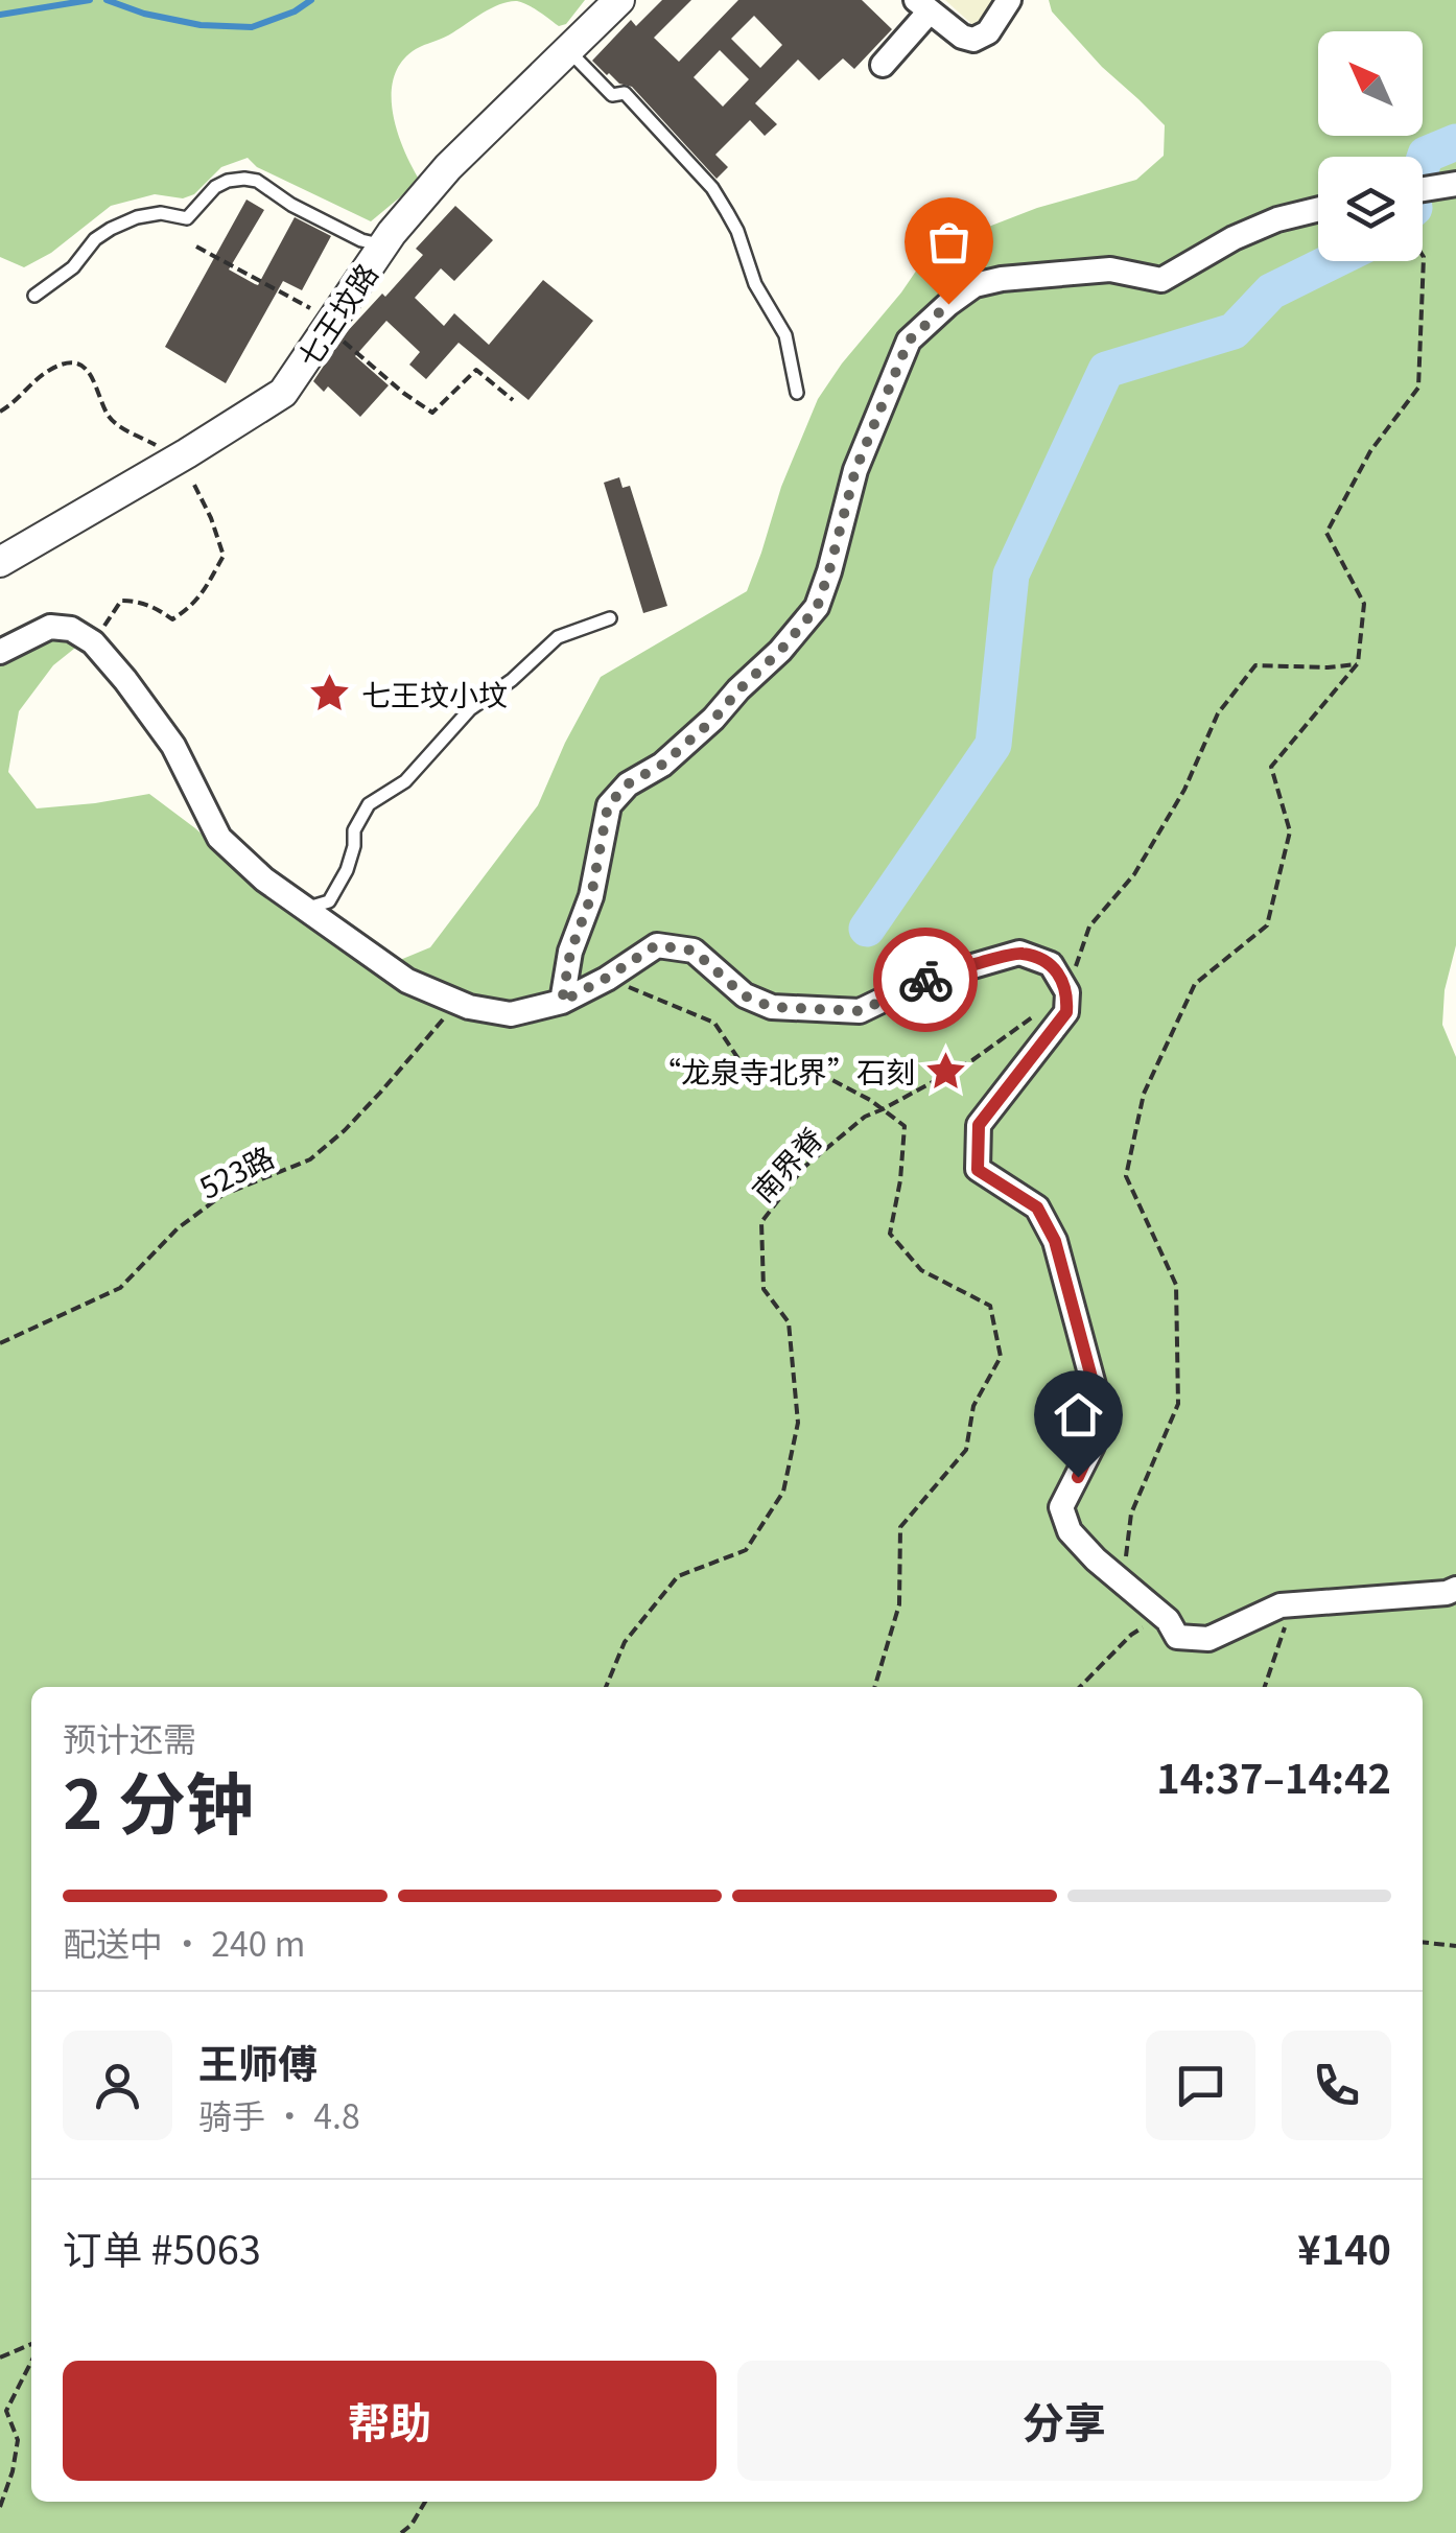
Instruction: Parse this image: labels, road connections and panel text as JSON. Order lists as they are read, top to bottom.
{
  "streets": {
    "street": ["七王坟路"],
    "path": ["南界脊", "523路"]
  },
  "places": {
    "place": ["七王坟小坟", "“龙泉寺北界”石刻"]
  },
  "north": "top left",
  "page": {
    "heading": ["2 分钟", "预计还需", "14:37–14:42"],
    "panel": [
      "王师傅",
      "骑手 · 4.8",
      "订单 #5063",
      "¥140"
    ],
    "bar": "配送中 · 240 m",
    "buttons": ["帮助", "分享"]
  }
}
